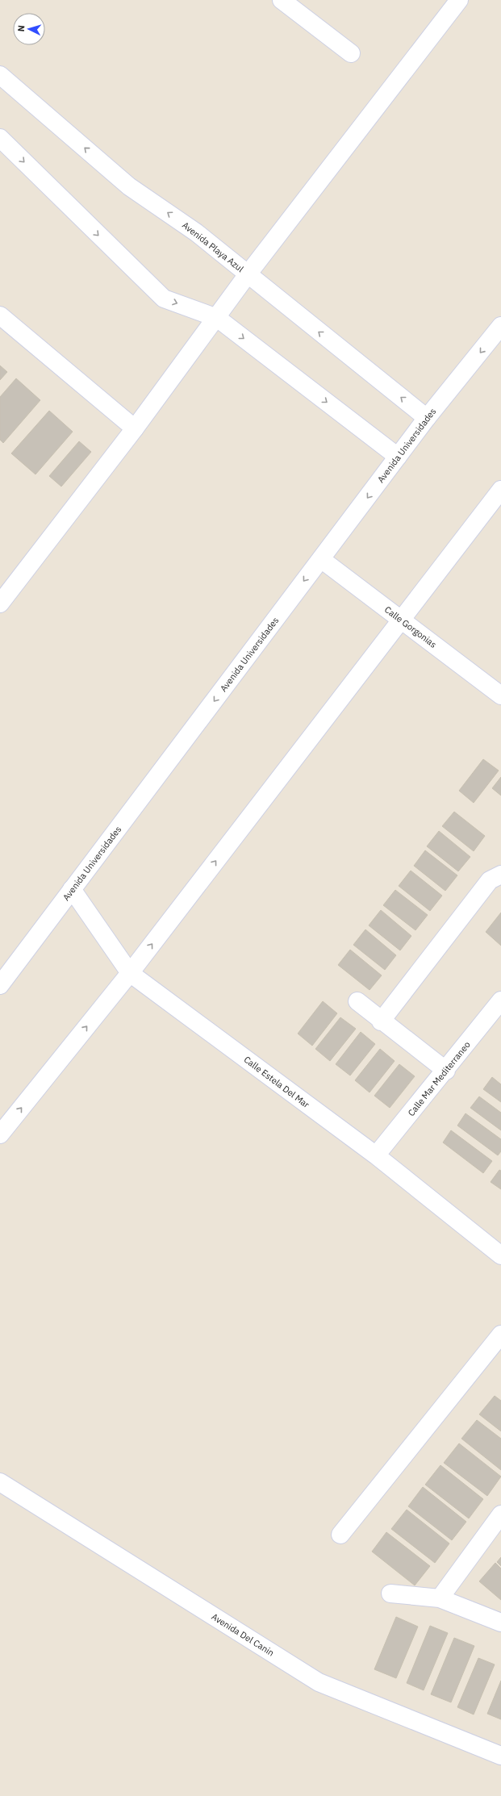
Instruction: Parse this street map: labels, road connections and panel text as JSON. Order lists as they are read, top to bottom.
{
  "streets": {
    "street": [
      "Avenida Playa Azul",
      "Avenida Universidades",
      "Calle Gorgonias",
      "Calle Mar Mediterraneo",
      "Calle Estela Del Mar",
      "Avenida Del Canin"
    ]
  },
  "crossings": [
    ["Avenida Playa Azul", "Avenida Universidades"],
    ["Avenida Universidades", "Calle Gorgonias"],
    ["Avenida Universidades", "Calle Estela Del Mar"],
    ["Calle Mar Mediterraneo", "Calle Estela Del Mar"]
  ],
  "north": "left"
}
